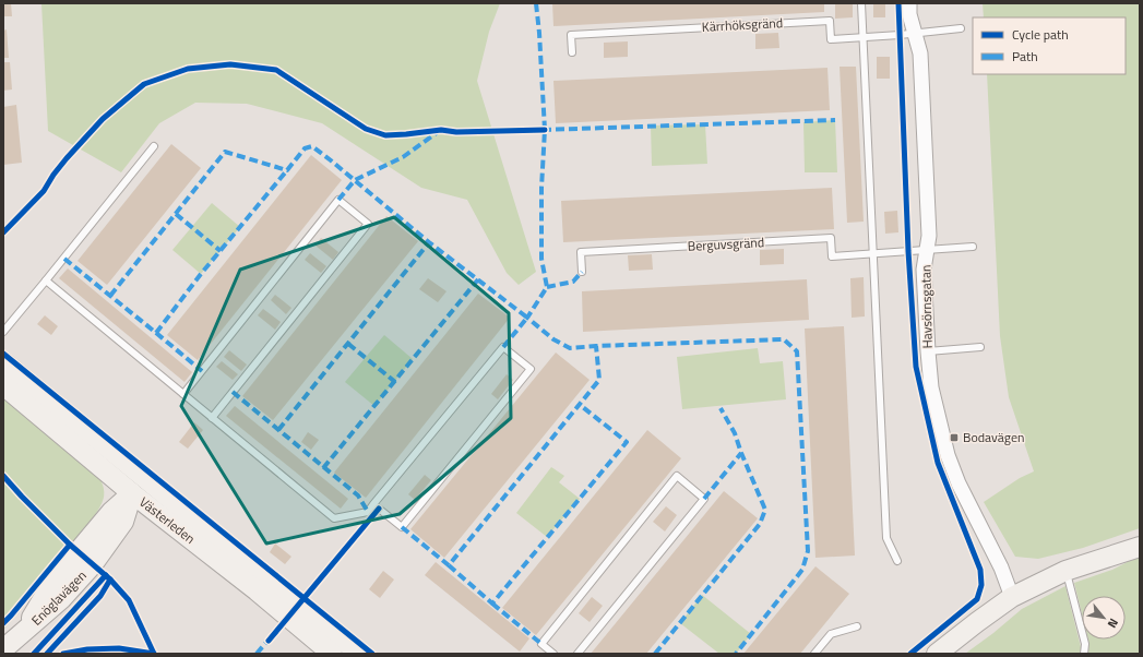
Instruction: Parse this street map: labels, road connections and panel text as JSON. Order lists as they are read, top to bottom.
{
  "streets": {
    "street": ["Havsörnsgatan", "Västerleden", "Enöglavägen"],
    "lane": ["Kärrhöksgränd", "Berguvsgränd"]
  },
  "crossings": [
    ["Kärrhöksgränd", "Havsörnsgatan"],
    ["Berguvsgränd", "Havsörnsgatan"],
    ["Västerleden", "Enöglavägen"]
  ],
  "places": {
    "transit": ["Bodavägen"]
  },
  "legend": ["Cycle path", "Path"],
  "north": "bottom right"
}
